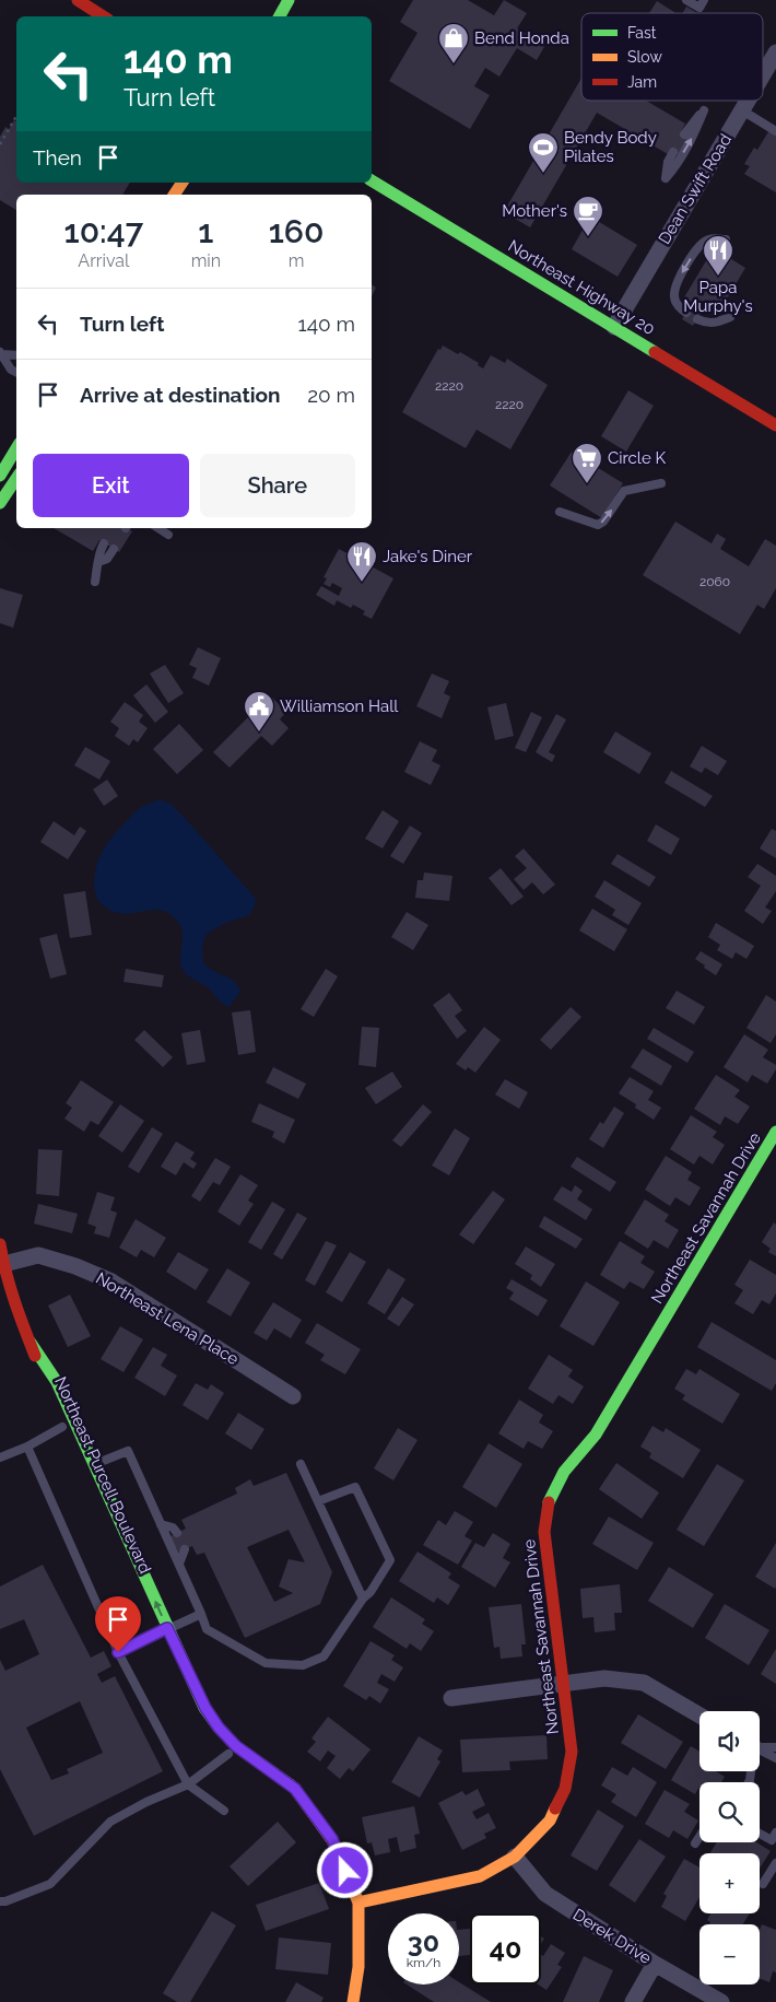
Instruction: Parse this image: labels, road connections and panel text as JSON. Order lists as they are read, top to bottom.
{
  "streets": {
    "street": [
      "Dean Swift Road",
      "Northeast Highway 20",
      "Northeast Savannah Drive",
      "Northeast Lena Place",
      "Northeast Purcell Boulevard",
      "Derek Drive"
    ]
  },
  "crossings": [
    ["Dean Swift Road", "Northeast Highway 20"],
    ["Northeast Savannah Drive", "Northeast Purcell Boulevard"],
    ["Northeast Savannah Drive", "Derek Drive"],
    ["Northeast Lena Place", "Northeast Purcell Boulevard"]
  ],
  "places": {
    "shop": ["Bend Honda"],
    "sports": ["Bendy Body Pilates"],
    "cafe": ["Mother's"],
    "restaurant": ["Papa Murphy's", "Jake's Diner"],
    "supermarket": ["Circle K"],
    "public building": ["Williamson Hall"]
  },
  "house_numbers": ["2220", "2220", "2060"],
  "legend": ["Fast", "Slow", "Jam"],
  "page": {
    "turn": ["140 m", "Turn left"],
    "then": "Then",
    "eta": [
      "10:47",
      "Arrival",
      "1",
      "min",
      "160",
      "m"
    ],
    "list": [
      {
        "name": "Turn left",
        "value": "140 m"
      },
      {
        "name": "Arrive at destination",
        "value": "20 m"
      }
    ],
    "buttons": ["Exit", "Share"],
    "map_buttons": ["+", "−"],
    "speed": "30 km/h",
    "limit": "40"
  }
}
